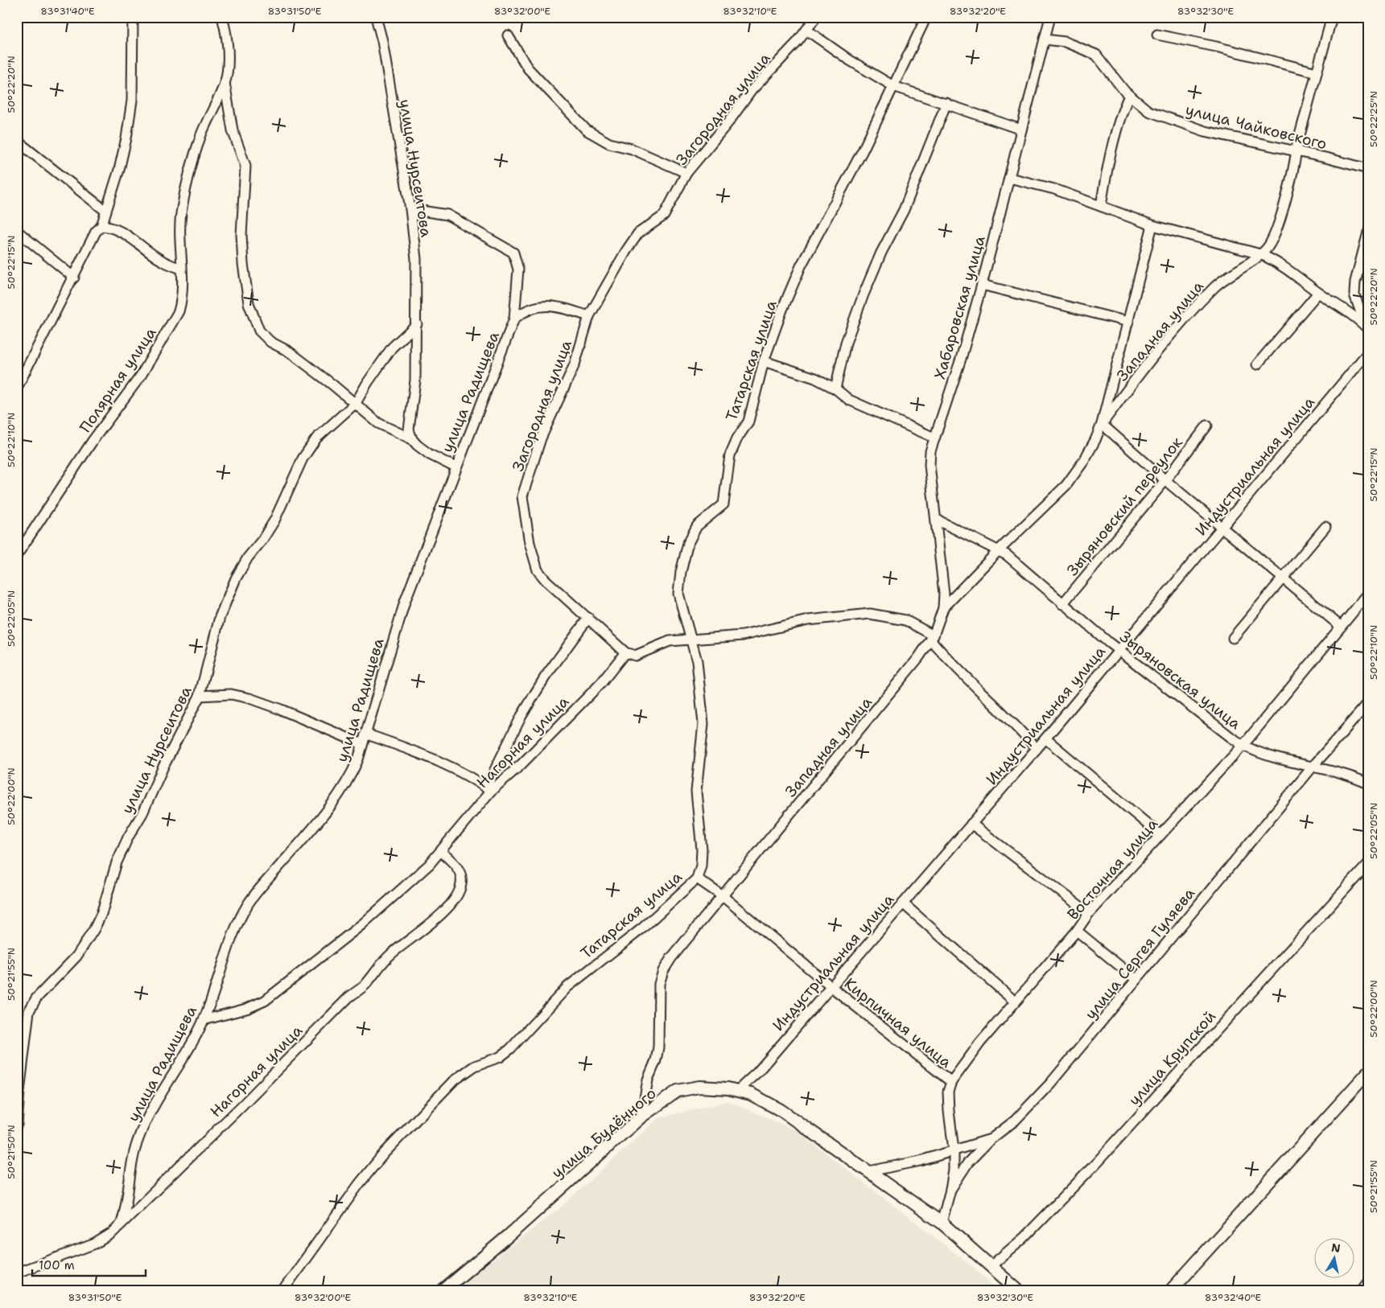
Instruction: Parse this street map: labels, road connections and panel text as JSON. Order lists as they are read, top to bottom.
{
  "streets": {
    "street": [
      "Загородная улица",
      "улица Чайковского",
      "улица Нурсеитова",
      "Хабаровская улица",
      "Западная улица",
      "Татарская улица",
      "Полярная улица",
      "улица Радищева",
      "Индустриальная улица",
      "Зыряновский переулок",
      "Зыряновская улица",
      "Нагорная улица",
      "Восточная улица",
      "улица Сергея Гуляева",
      "Кирпичная улица",
      "улица Крупской",
      "улица Будённого"
    ]
  },
  "crossings": [
    ["Загородная улица", "улица Радищева"],
    ["Загородная улица", "Нагорная улица"],
    ["улица Чайковского", "Хабаровская улица"],
    ["Хабаровская улица", "Западная улица"],
    ["Хабаровская улица", "Зыряновская улица"],
    ["Западная улица", "Зыряновская улица"],
    ["Западная улица", "Кирпичная улица"],
    ["Западная улица", "улица Будённого"],
    ["Татарская улица", "Кирпичная улица"],
    ["улица Радищева", "Нагорная улица"],
    ["Индустриальная улица", "Зыряновская улица"],
    ["Индустриальная улица", "Кирпичная улица"],
    ["Индустриальная улица", "улица Будённого"],
    ["Зыряновский переулок", "Зыряновская улица"],
    ["Зыряновская улица", "Восточная улица"],
    ["Зыряновская улица", "улица Сергея Гуляева"],
    ["Восточная улица", "улица Сергея Гуляева"],
    ["Восточная улица", "Кирпичная улица"],
    ["улица Сергея Гуляева", "улица Будённого"],
    ["улица Крупской", "улица Будённого"]
  ],
  "scale_bar": "100 m",
  "north": "top",
  "coordinates": [
    "83°31'40\"E",
    "83°31'50\"E",
    "83°32'00\"E",
    "83°32'10\"E",
    "83°32'20\"E",
    "83°32'30\"E",
    "50°22'20\"N",
    "50°22'25\"N",
    "50°22'15\"N",
    "50°22'10\"N",
    "50°22'05\"N",
    "50°22'00\"N",
    "50°21'55\"N",
    "50°21'50\"N",
    "83°32'40\"E"
  ]
}
